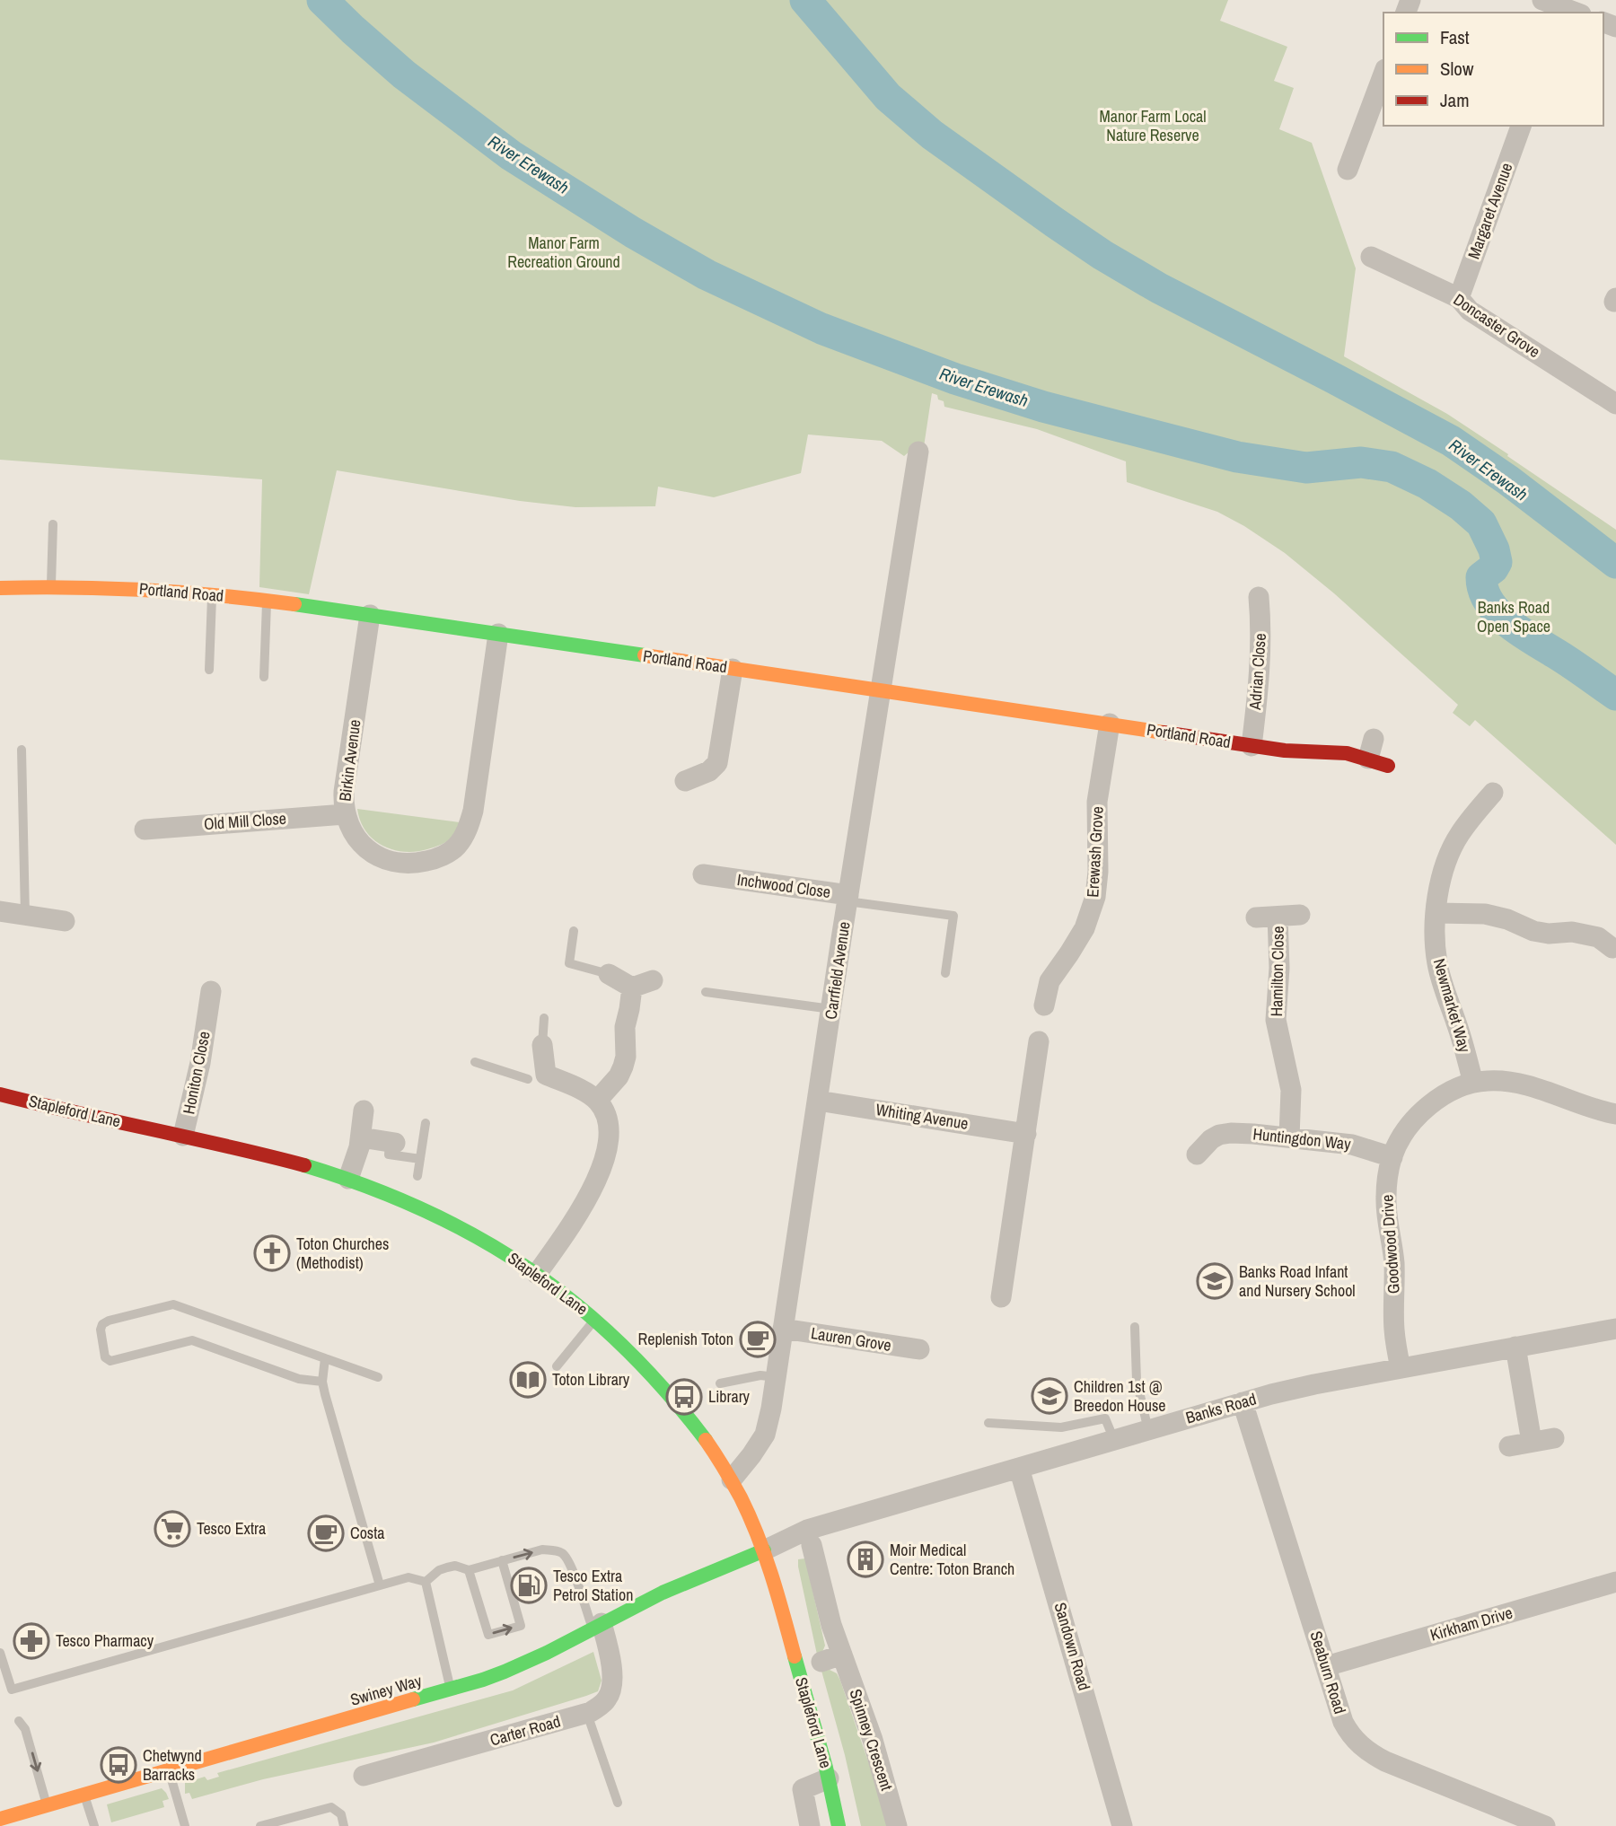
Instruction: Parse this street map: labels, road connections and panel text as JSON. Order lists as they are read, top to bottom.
{
  "streets": {
    "street": [
      "Margaret Avenue",
      "Doncaster Grove",
      "Portland Road",
      "Adrian Close",
      "Birkin Avenue",
      "Old Mill Close",
      "Erewash Grove",
      "Inchwood Close",
      "Carrfield Avenue",
      "Hamilton Close",
      "Newmarket Way",
      "Honiton Close",
      "Stapleford Lane",
      "Whiting Avenue",
      "Huntingdon Way",
      "Goodwood Drive",
      "Lauren Grove",
      "Banks Road",
      "Kirkham Drive",
      "Sandown Road",
      "Seaburn Road",
      "Swiney Way",
      "Carter Road",
      "Spinney Crescent"
    ]
  },
  "crossings": [
    ["Margaret Avenue", "Doncaster Grove"],
    ["Portland Road", "Adrian Close"],
    ["Portland Road", "Birkin Avenue"],
    ["Portland Road", "Erewash Grove"],
    ["Portland Road", "Carrfield Avenue"],
    ["Birkin Avenue", "Old Mill Close"],
    ["Inchwood Close", "Carrfield Avenue"],
    ["Carrfield Avenue", "Stapleford Lane"],
    ["Carrfield Avenue", "Whiting Avenue"],
    ["Carrfield Avenue", "Lauren Grove"],
    ["Hamilton Close", "Huntingdon Way"],
    ["Newmarket Way", "Goodwood Drive"],
    ["Honiton Close", "Stapleford Lane"],
    ["Stapleford Lane", "Banks Road"],
    ["Stapleford Lane", "Swiney Way"],
    ["Huntingdon Way", "Goodwood Drive"],
    ["Goodwood Drive", "Banks Road"],
    ["Banks Road", "Sandown Road"],
    ["Banks Road", "Seaburn Road"],
    ["Banks Road", "Swiney Way"],
    ["Kirkham Drive", "Seaburn Road"],
    ["Swiney Way", "Carter Road"]
  ],
  "water": ["River Erewash"],
  "parks": ["Manor Farm Local Nature Reserve", "Manor Farm Recreation Ground", "Banks Road Open Space"],
  "places": {
    "church": ["Toton Churches (Methodist)"],
    "school or university": ["Banks Road Infant and Nursery School", "Children 1st @ Breedon House"],
    "cafe": ["Replenish Toton", "Costa"],
    "library": ["Toton Library"],
    "bus stop": ["Library", "Chetwynd Barracks"],
    "supermarket": ["Tesco Extra"],
    "building": ["Moir Medical Centre: Toton Branch"],
    "fuel station": ["Tesco Extra Petrol Station"],
    "pharmacy": ["Tesco Pharmacy"]
  },
  "legend": ["Fast", "Slow", "Jam"]
}
